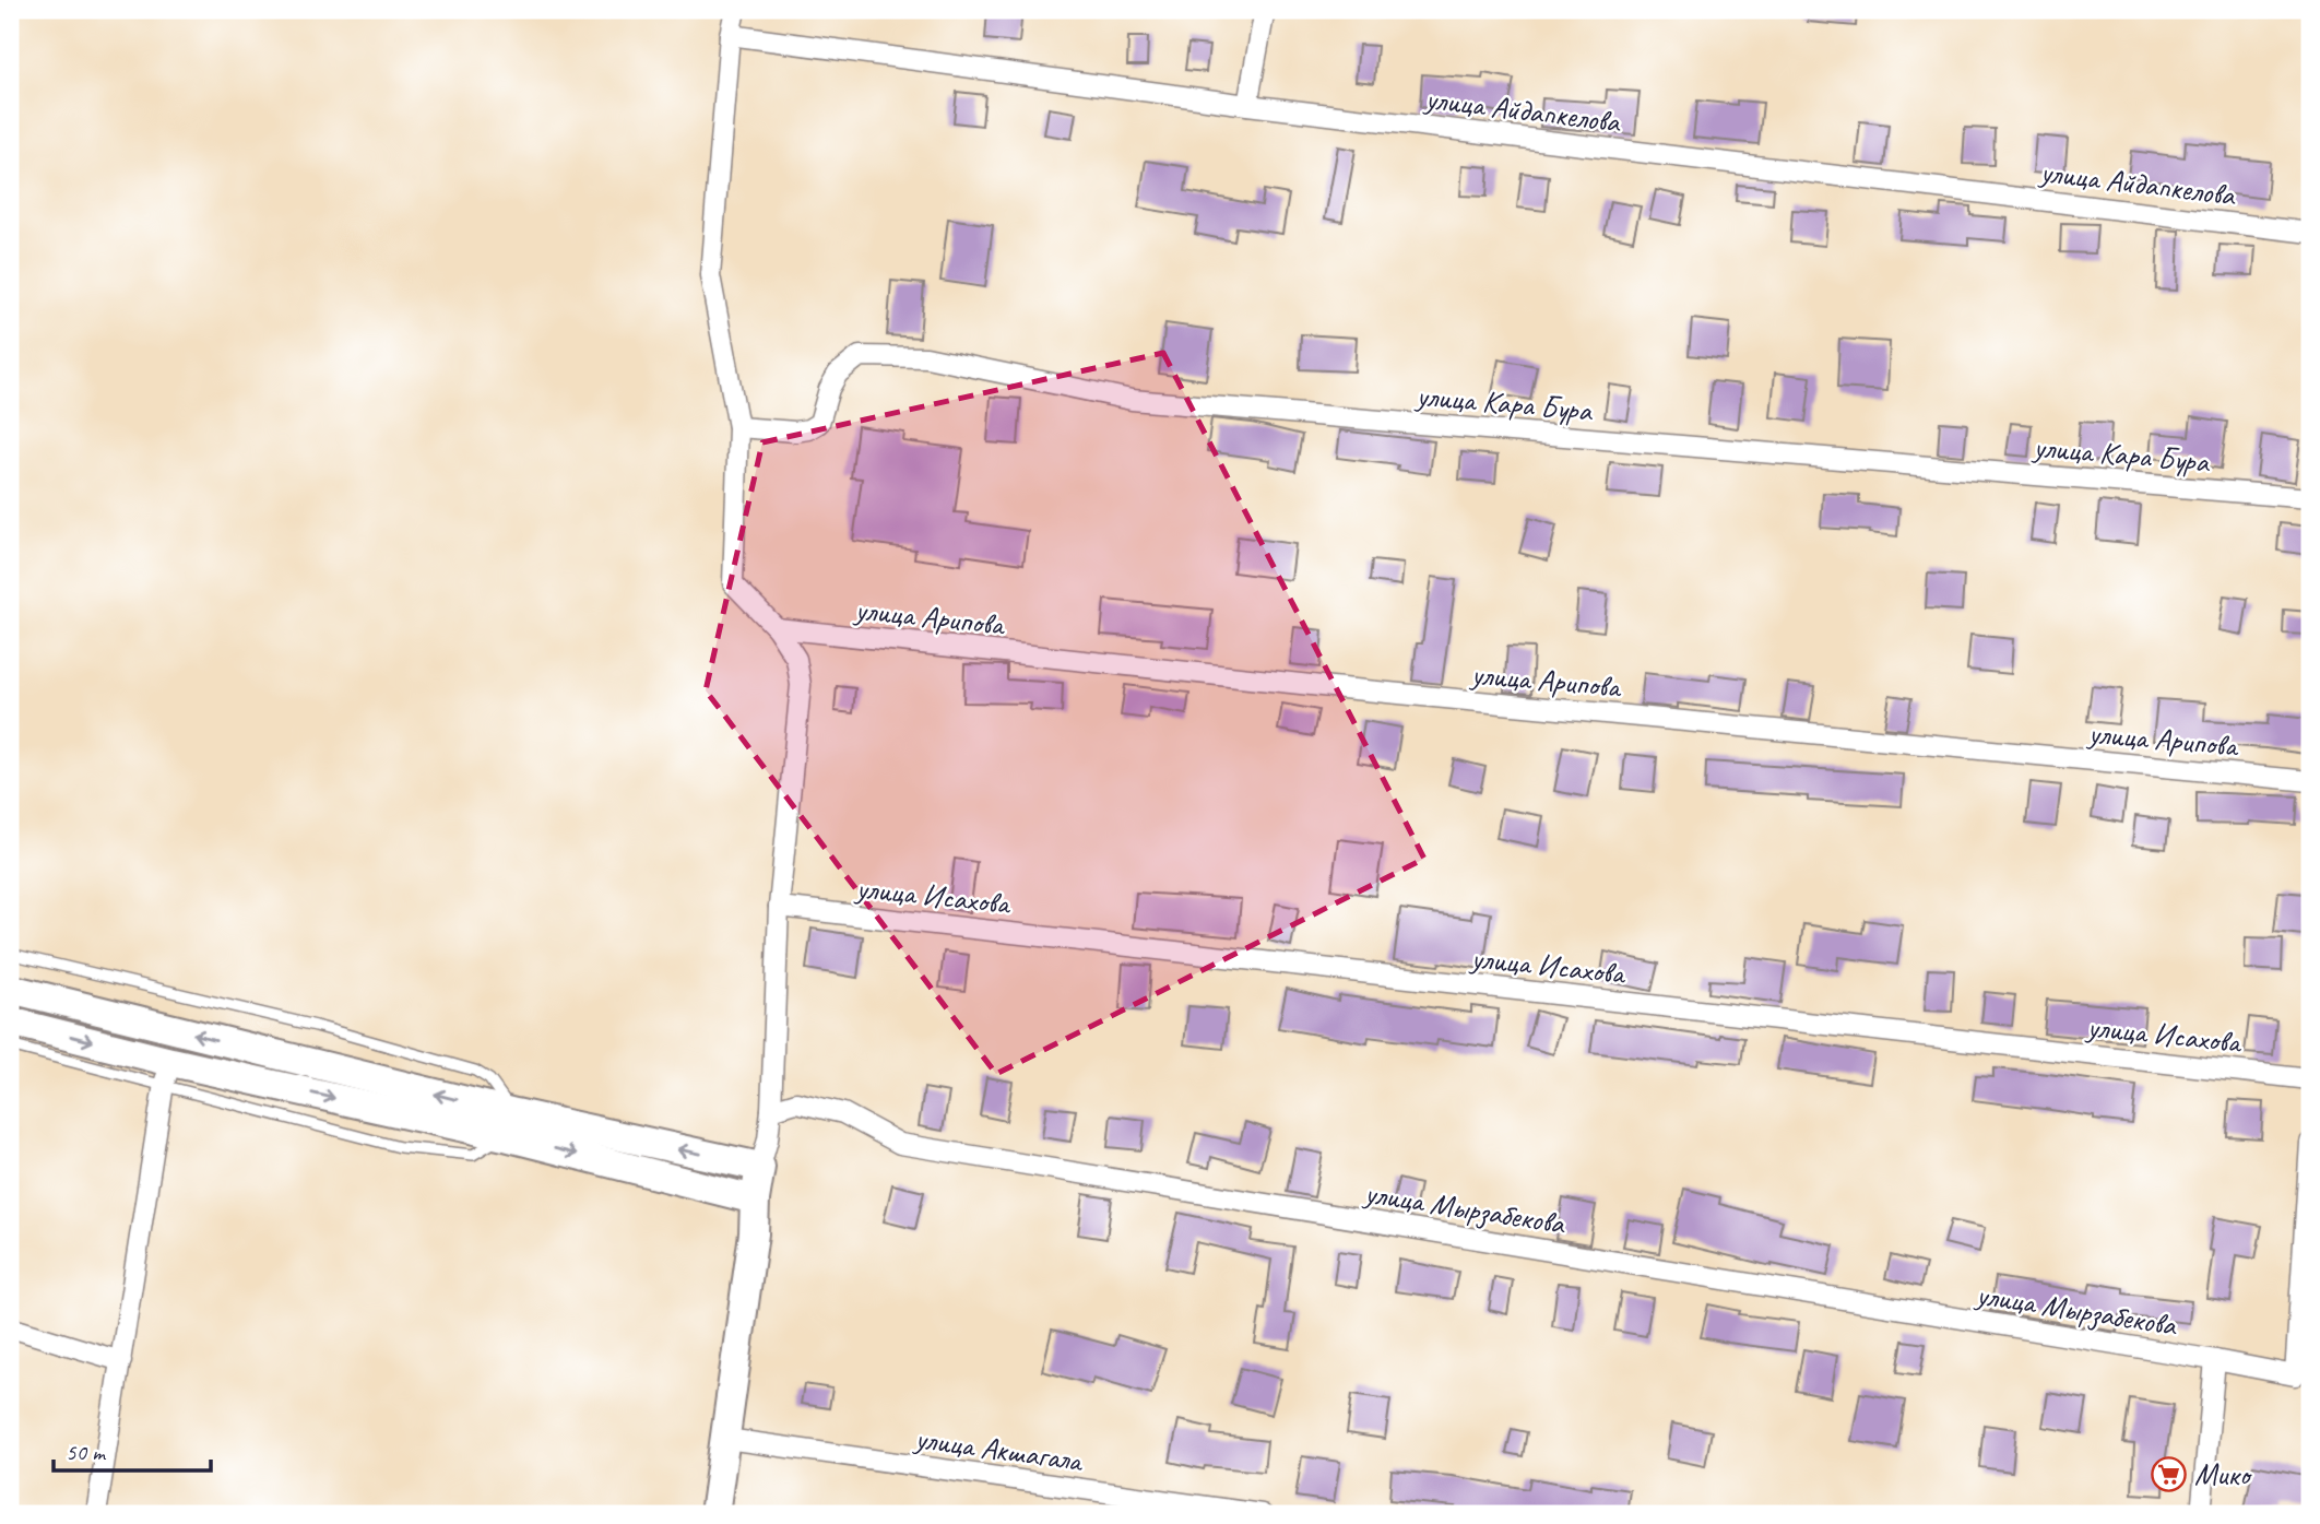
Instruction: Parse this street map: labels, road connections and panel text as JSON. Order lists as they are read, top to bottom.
{
  "streets": {
    "street": [
      "улица Айдапкелова",
      "улица Кара Бура",
      "улица Арипова",
      "улица Исахова",
      "улица Мырзабекова",
      "улица Акшагала"
    ]
  },
  "places": {
    "supermarket": ["Мико"]
  },
  "scale_bar": "50 m"
}
